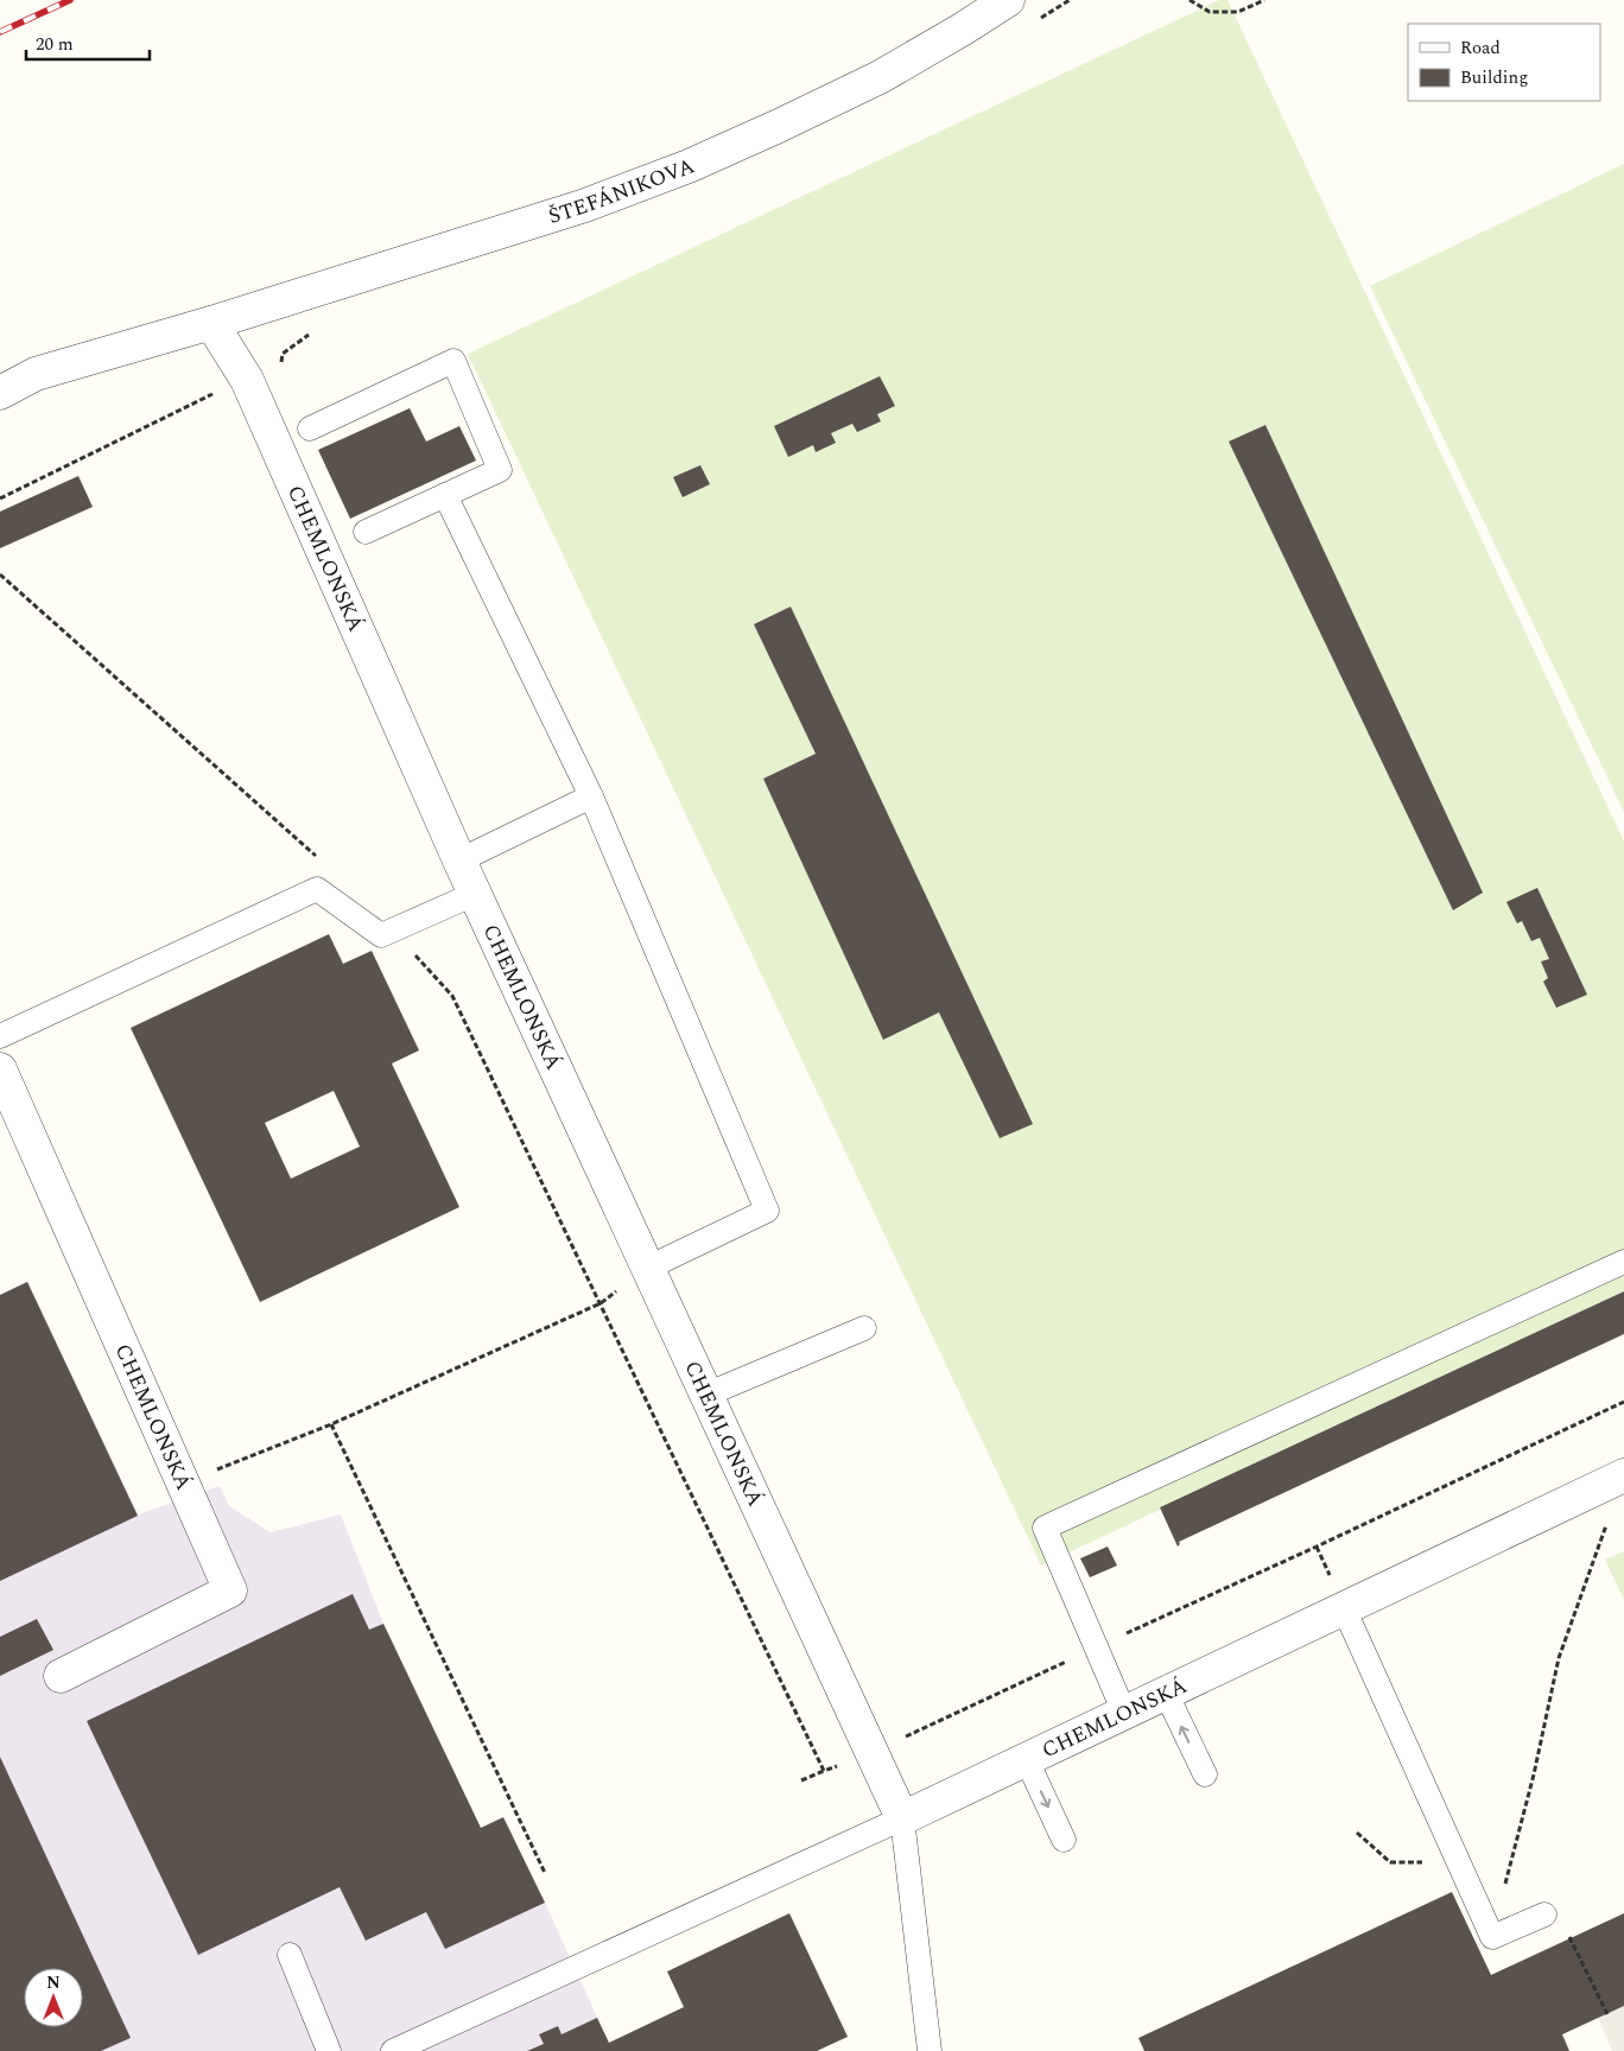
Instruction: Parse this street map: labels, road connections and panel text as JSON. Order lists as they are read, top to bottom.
{
  "streets": {
    "street": ["ŠTEFÁNIKOVA", "CHEMLONSKÁ"]
  },
  "crossings": [
    ["ŠTEFÁNIKOVA", "CHEMLONSKÁ"]
  ],
  "legend": ["Road", "Building"],
  "scale_bar": "20 m",
  "north": "top"
}
